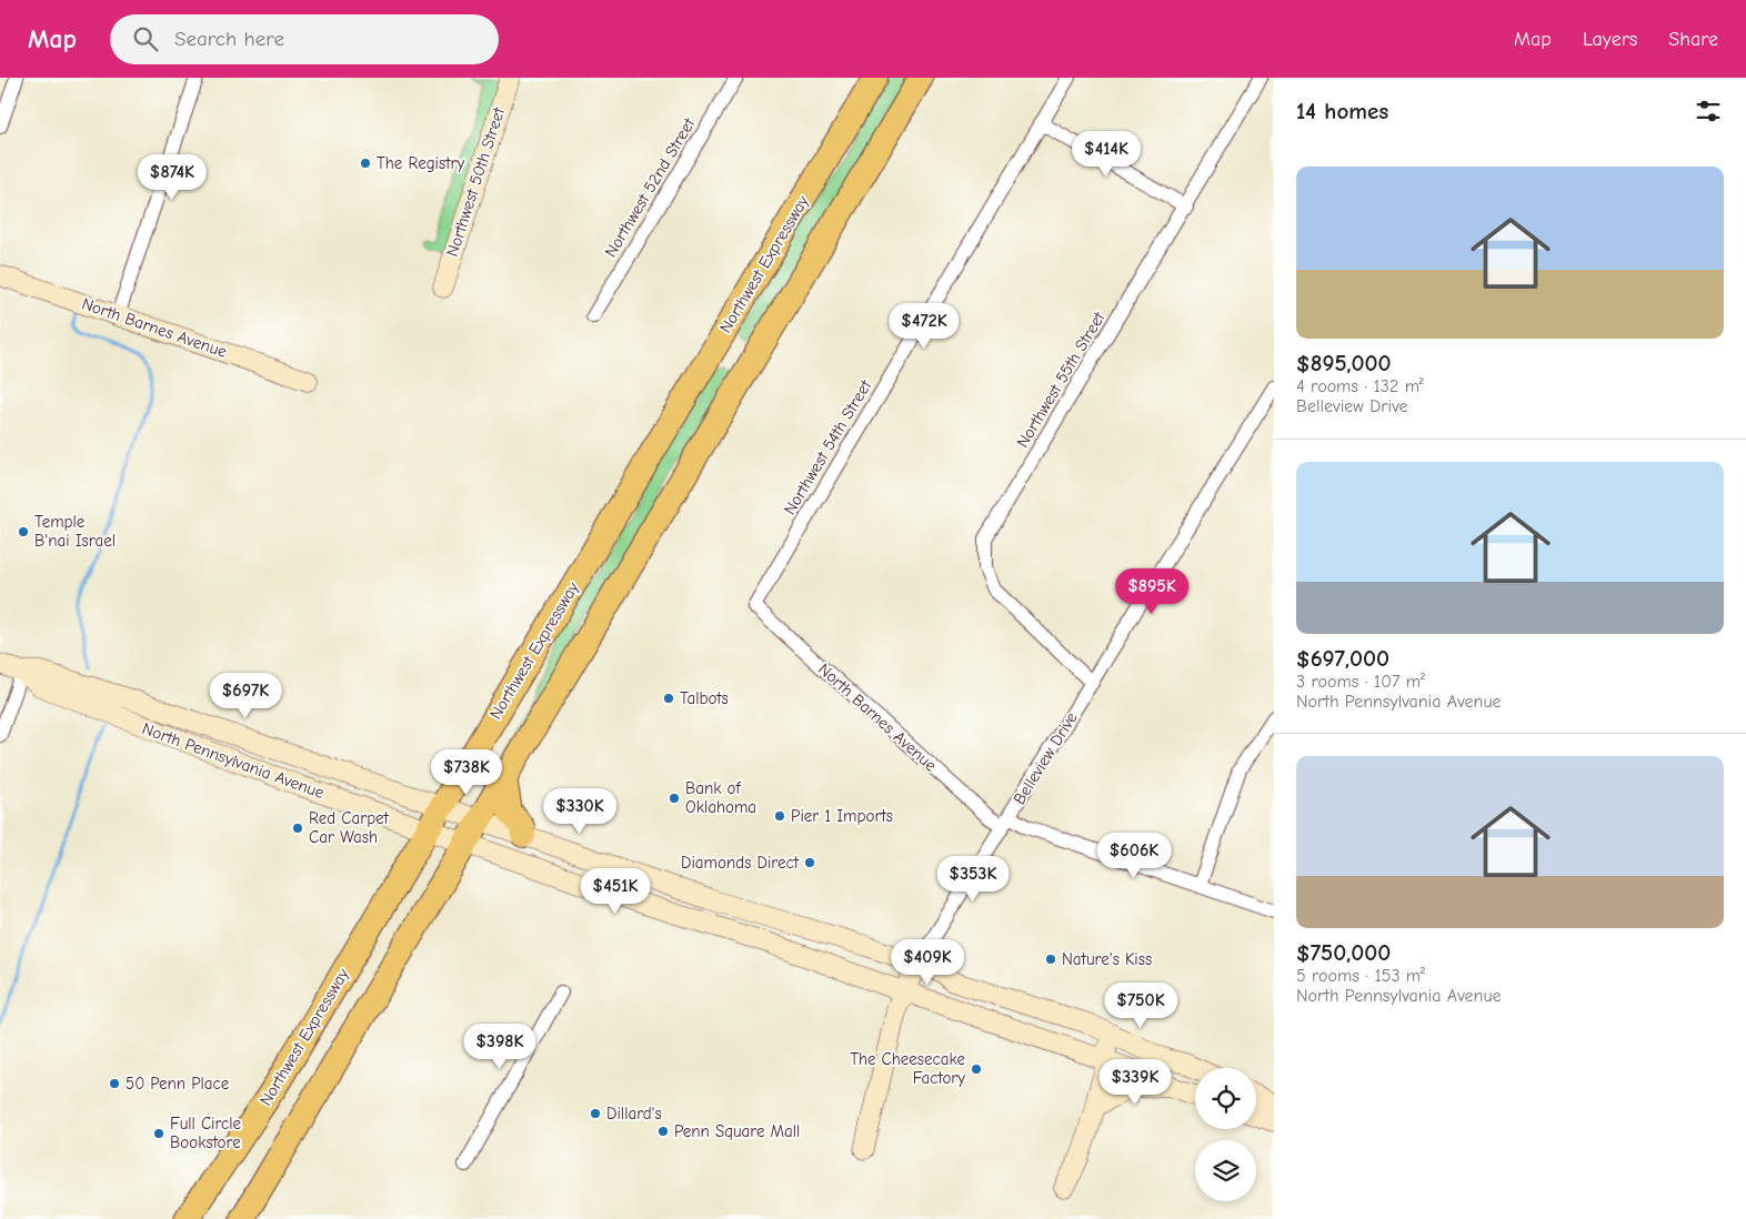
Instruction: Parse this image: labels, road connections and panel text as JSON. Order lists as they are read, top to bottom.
{
  "streets": {
    "highway": ["Northwest Expressway"],
    "main road": [
      "Northwest 50th Street",
      "North Barnes Avenue",
      "Belleview Drive",
      "North Pennsylvania Avenue"
    ],
    "street": ["Northwest 52nd Street", "Northwest 55th Street", "Northwest 54th Street"]
  },
  "crossings": [
    ["Northwest Expressway", "North Pennsylvania Avenue"],
    ["North Barnes Avenue", "Northwest 54th Street"],
    ["North Barnes Avenue", "Belleview Drive"],
    ["Northwest 55th Street", "Belleview Drive"],
    ["Belleview Drive", "North Pennsylvania Avenue"]
  ],
  "places": [
    "The Registry",
    "Temple B'nai Israel",
    "Talbots",
    "Bank of Oklahoma",
    "Pier 1 Imports",
    "Red Carpet Car Wash",
    "Diamonds Direct",
    "Nature's Kiss",
    "The Cheesecake Factory",
    "50 Penn Place",
    "Dillard's",
    "Penn Square Mall",
    "Full Circle Bookstore"
  ],
  "page": {
    "header": "Map",
    "search": "Search here",
    "nav": ["Map", "Layers", "Share"],
    "heading": "14 homes",
    "price": [
      "$414K",
      "$874K",
      "$472K",
      "$895K",
      "$697K",
      "$738K",
      "$330K",
      "$606K",
      "$353K",
      "$451K",
      "$409K",
      "$750K",
      "$398K",
      "$339K"
    ],
    "list": [
      {
        "name": "$895,000",
        "note": "4 rooms · 132 m² · Belleview Drive"
      },
      {
        "name": "$697,000",
        "note": "3 rooms · 107 m² · North Pennsylvania Avenue"
      },
      {
        "name": "$750,000",
        "note": "5 rooms · 153 m² · North Pennsylvania Avenue"
      }
    ]
  }
}
